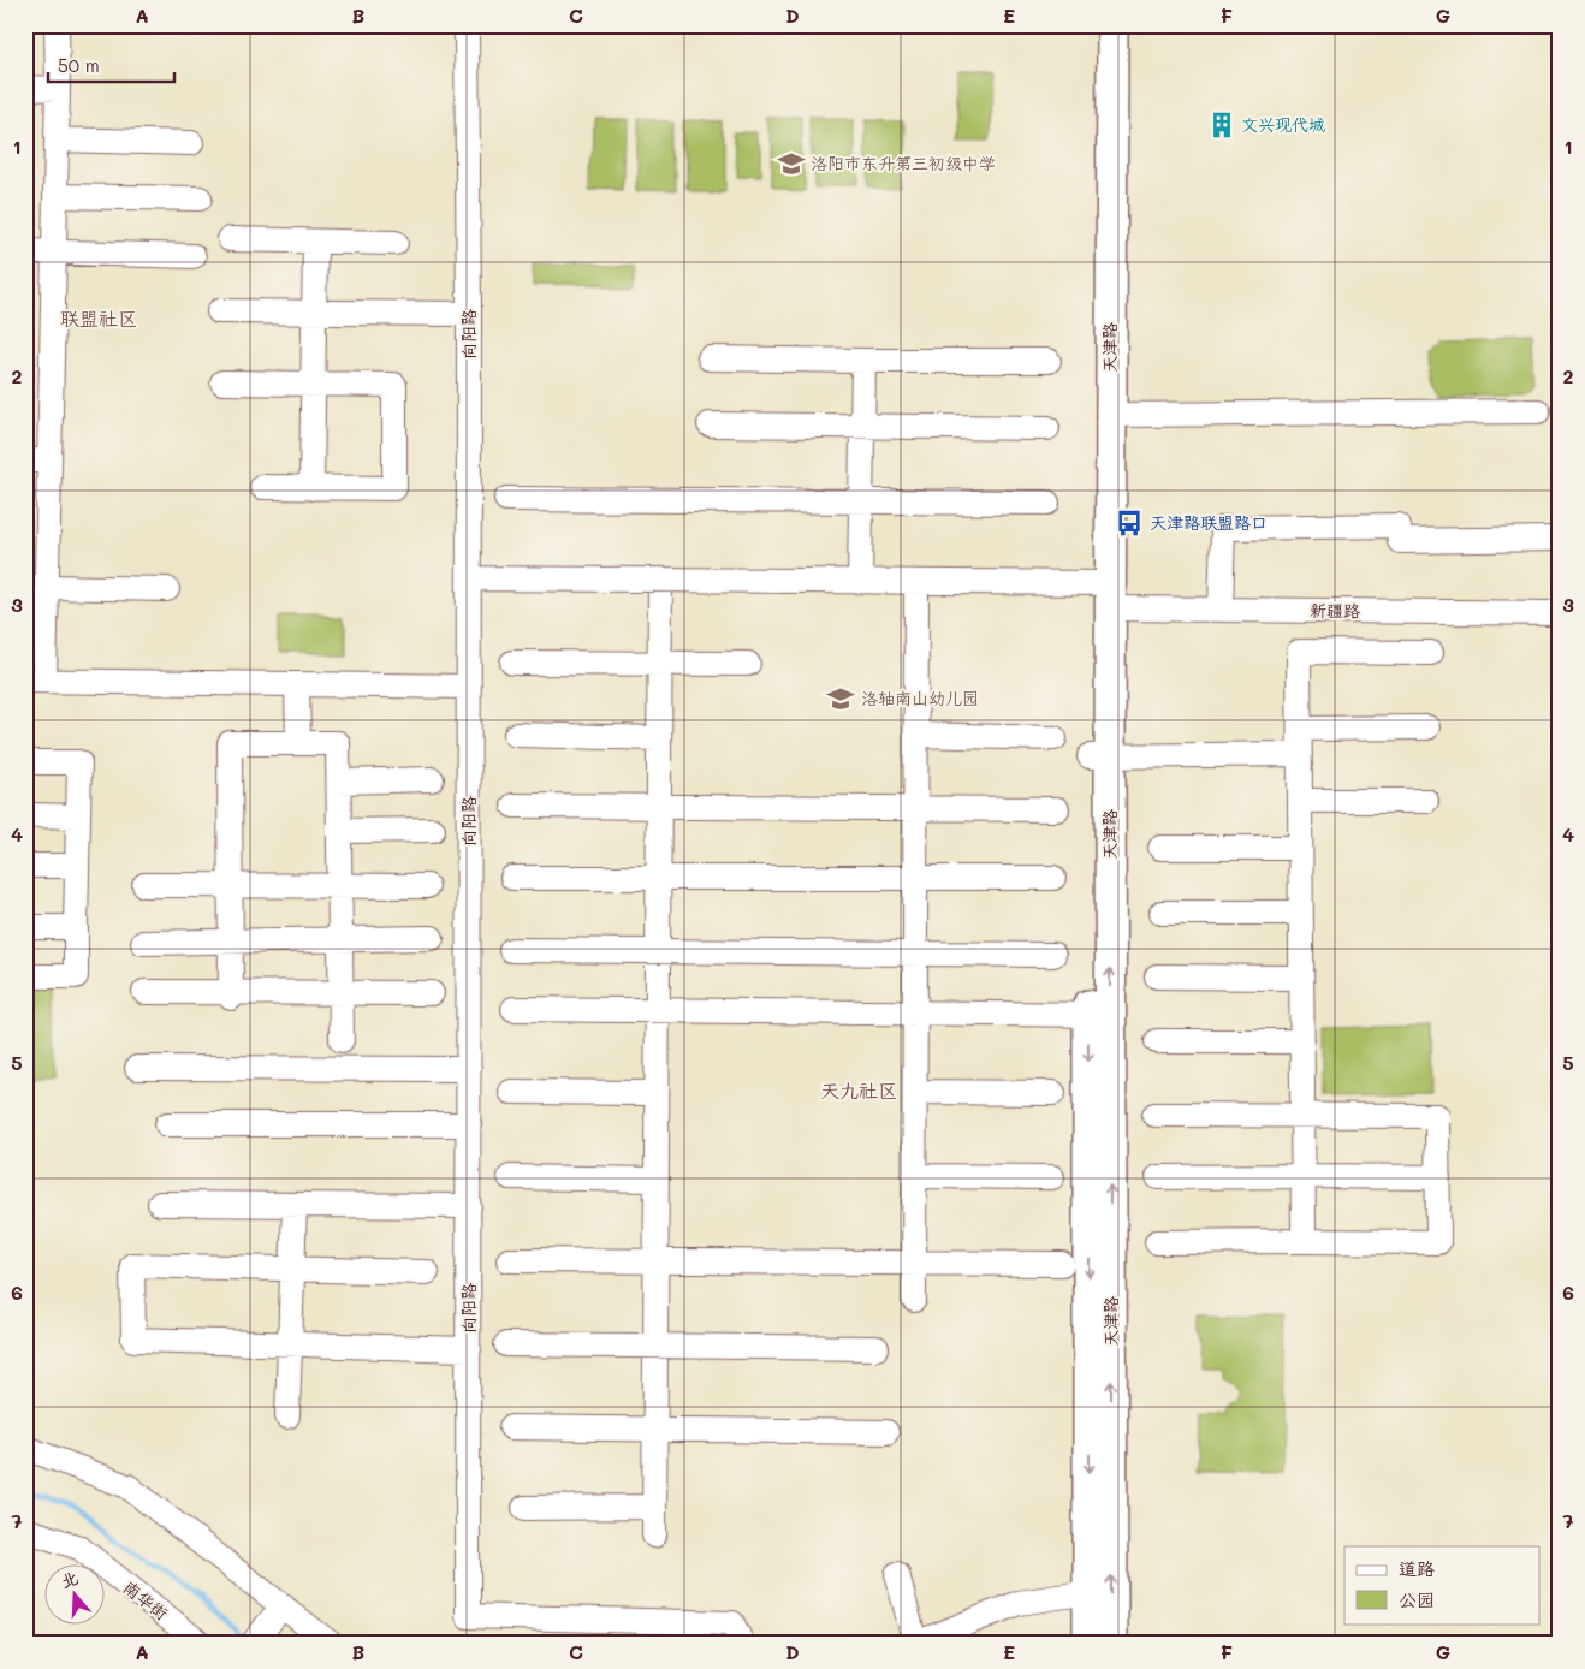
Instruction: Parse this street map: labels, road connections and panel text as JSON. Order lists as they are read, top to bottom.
{
  "streets": {
    "main road": ["天津路"],
    "street": ["向阳路", "新疆路", "南华街"]
  },
  "crossings": [
    ["向阳路", "新疆路"],
    ["天津路", "新疆路"]
  ],
  "districts": ["联盟社区", "天九社区"],
  "places": {
    "building": ["文兴现代城"],
    "school or university": ["洛阳市东升第三初级中学", "洛轴南山幼儿园"],
    "bus stop": ["天津路联盟路口"]
  },
  "legend": ["道路", "公园"],
  "scale_bar": "50 m",
  "north": "top",
  "grid": {
    "columns": [
      "A",
      "B",
      "C",
      "D",
      "E",
      "F",
      "G"
    ],
    "rows": [
      "1",
      "2",
      "3",
      "4",
      "5",
      "6",
      "7"
    ]
  }
}
